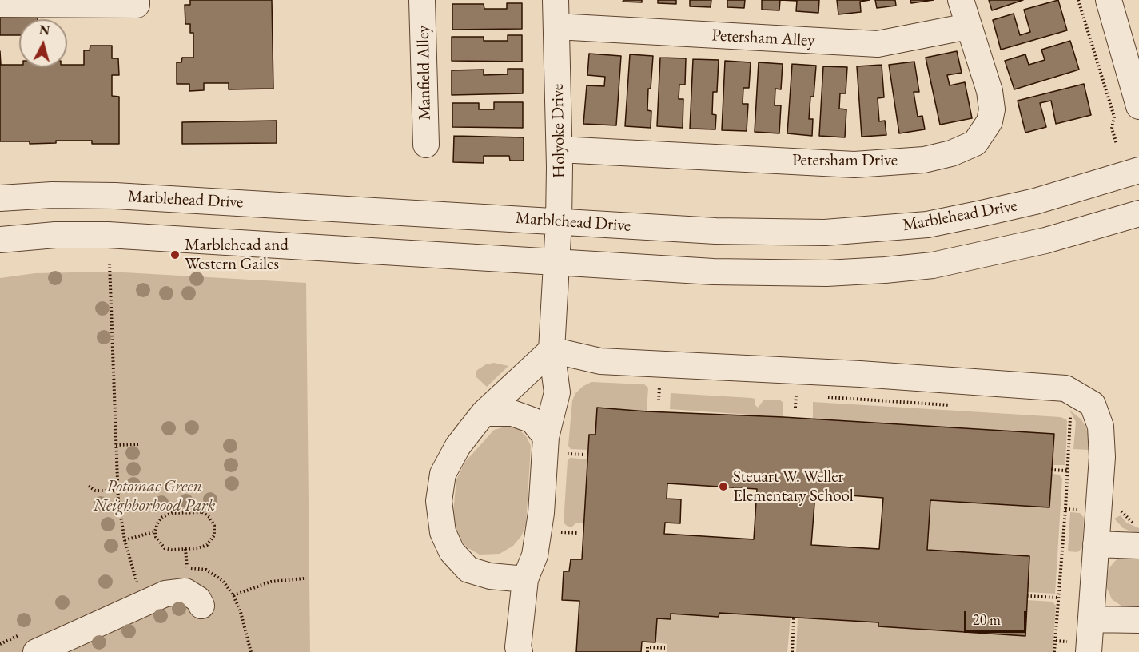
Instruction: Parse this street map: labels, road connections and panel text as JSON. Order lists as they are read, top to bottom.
{
  "streets": {
    "street": [
      "Petersham Alley",
      "Manfield Alley",
      "Holyoke Drive",
      "Petersham Drive",
      "Marblehead Drive"
    ]
  },
  "crossings": [
    ["Petersham Alley", "Holyoke Drive"],
    ["Petersham Alley", "Petersham Drive"],
    ["Holyoke Drive", "Petersham Drive"],
    ["Holyoke Drive", "Marblehead Drive"]
  ],
  "parks": ["Potomac Green Neighborhood Park"],
  "places": ["Marblehead and Western Gailes", "Steuart W. Weller Elementary School"],
  "scale_bar": "20 m",
  "north": "top"
}
